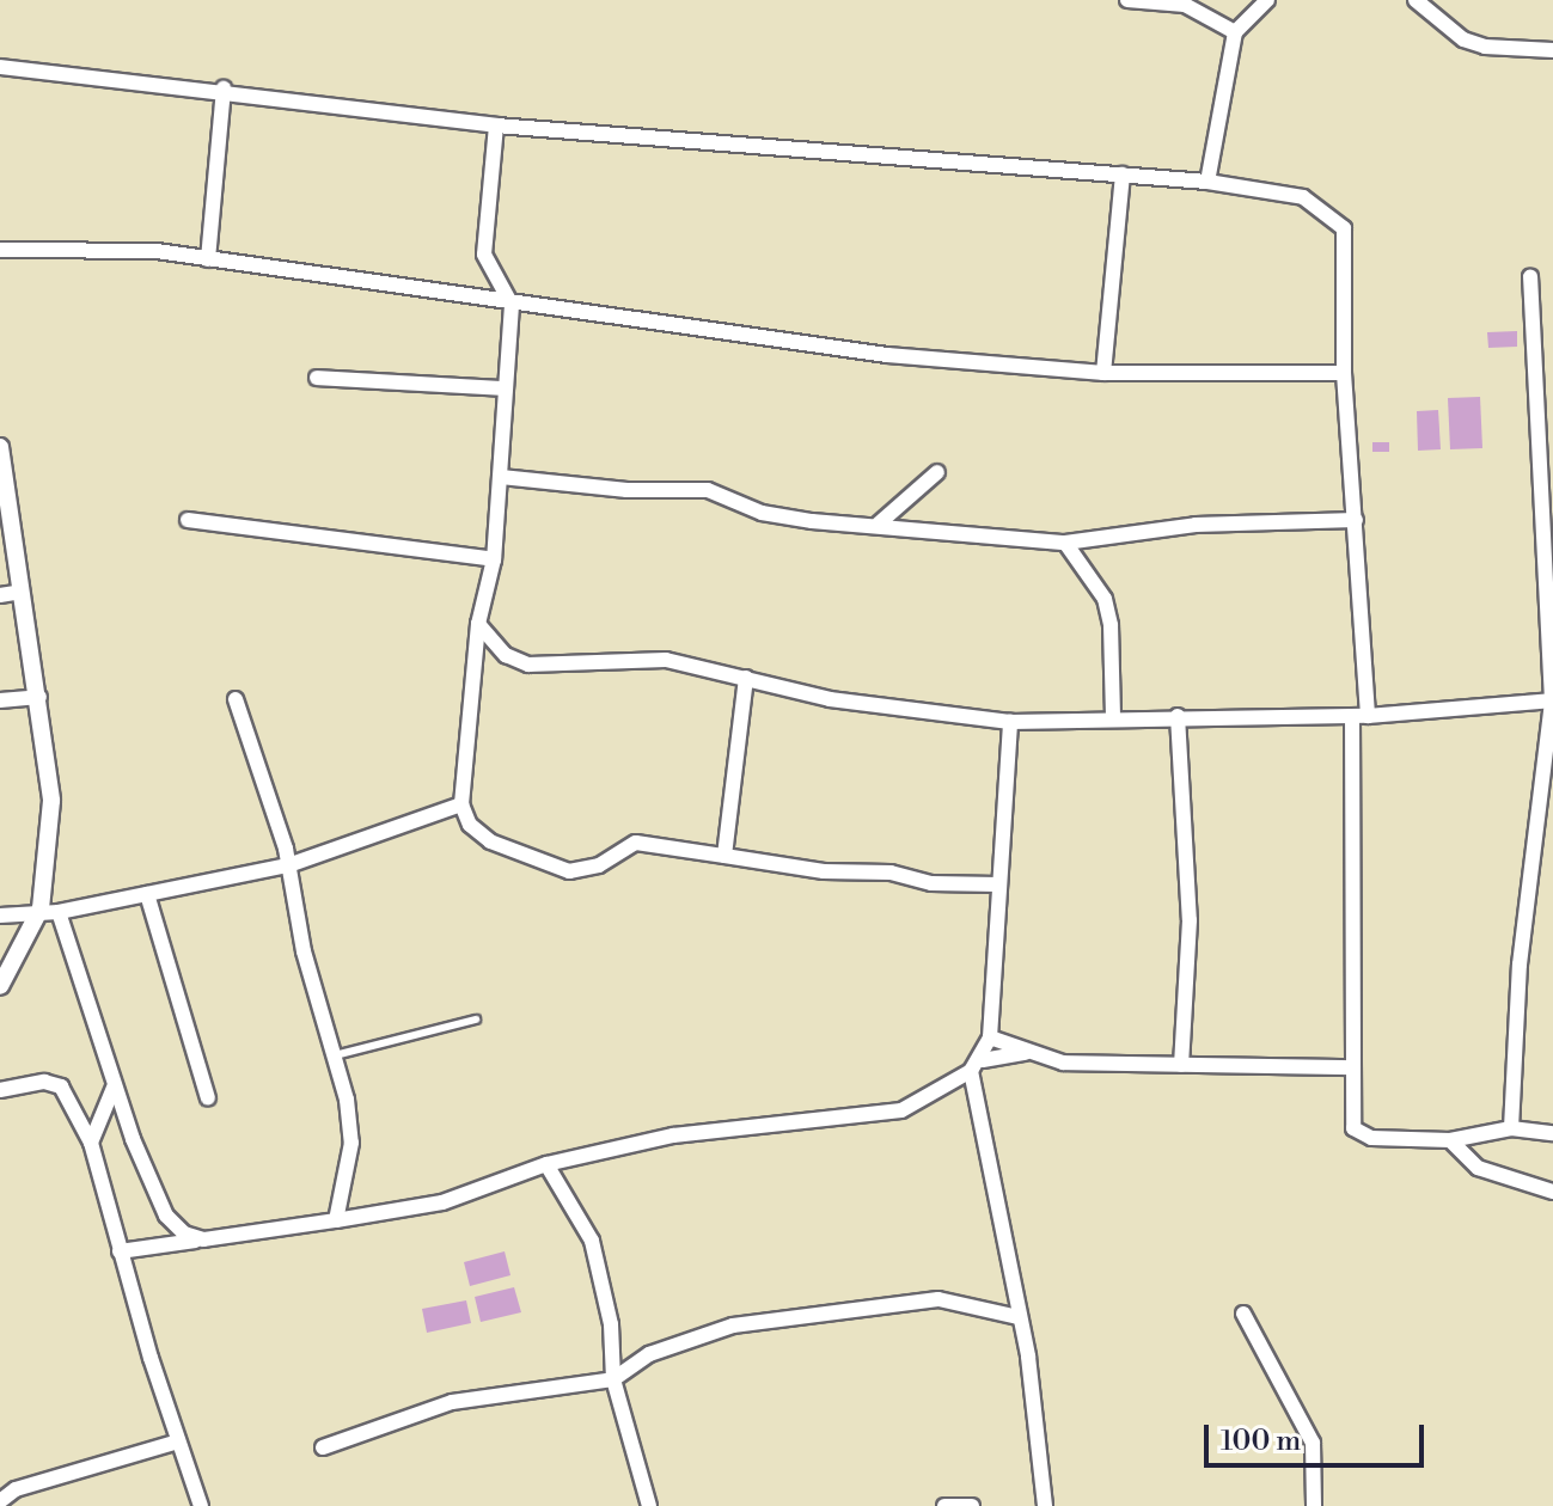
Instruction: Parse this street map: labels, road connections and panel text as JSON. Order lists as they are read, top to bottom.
{
  "scale_bar": "100 m"
}
